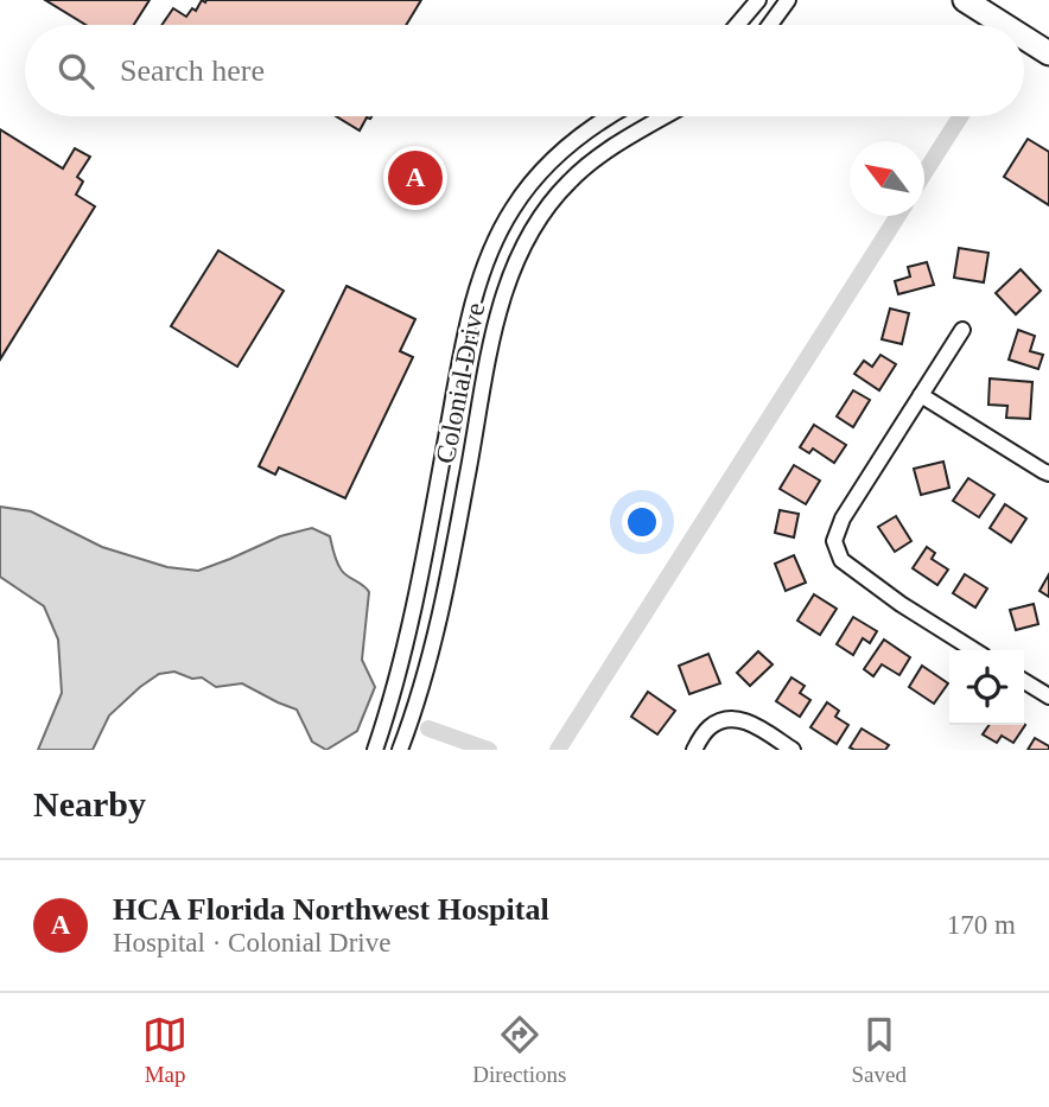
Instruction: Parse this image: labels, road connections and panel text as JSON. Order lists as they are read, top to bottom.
{
  "streets": {
    "street": ["Colonial Drive"]
  },
  "north": "top left",
  "page": {
    "search": "Search here",
    "pins": "A",
    "heading": "Nearby",
    "list": [
      {
        "mark": "A",
        "name": "HCA Florida Northwest Hospital",
        "note": "Hospital · Colonial Drive",
        "value": "170 m"
      }
    ],
    "nav": ["Map", "Directions", "Saved"]
  }
}
